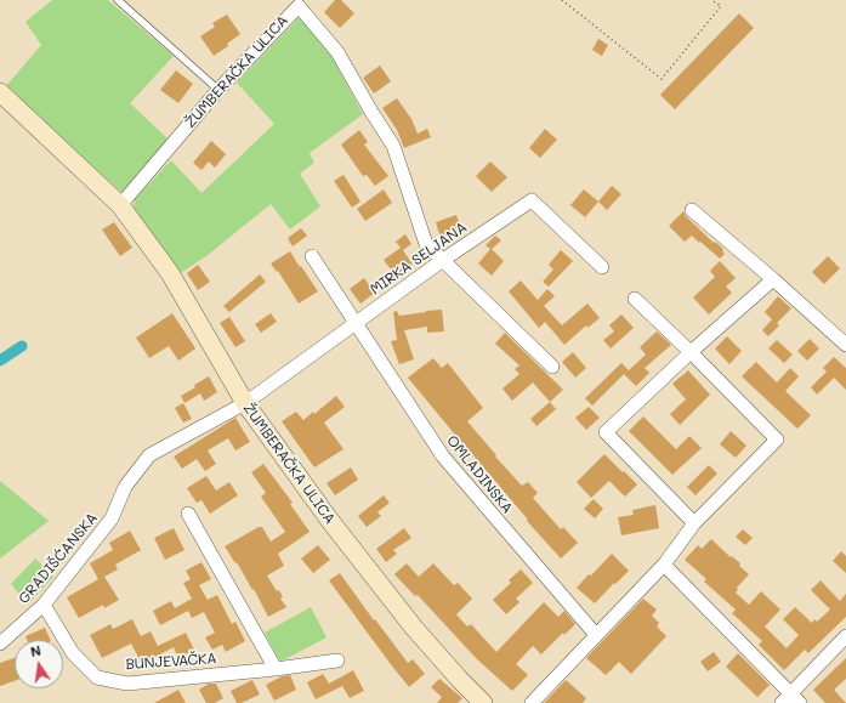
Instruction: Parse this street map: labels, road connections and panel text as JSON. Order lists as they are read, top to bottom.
{
  "streets": {
    "main road": ["ŽUMBERAČKA ULICA"],
    "street": [
      "MIRKA SELJANA",
      "OMLADINSKA",
      "GRADIŠĆANSKA",
      "BUNJEVAČKA"
    ]
  },
  "crossings": [
    ["ŽUMBERAČKA ULICA", "MIRKA SELJANA"],
    ["ŽUMBERAČKA ULICA", "GRADIŠĆANSKA"],
    ["MIRKA SELJANA", "OMLADINSKA"],
    ["MIRKA SELJANA", "GRADIŠĆANSKA"],
    ["GRADIŠĆANSKA", "BUNJEVAČKA"]
  ],
  "north": "top"
}
